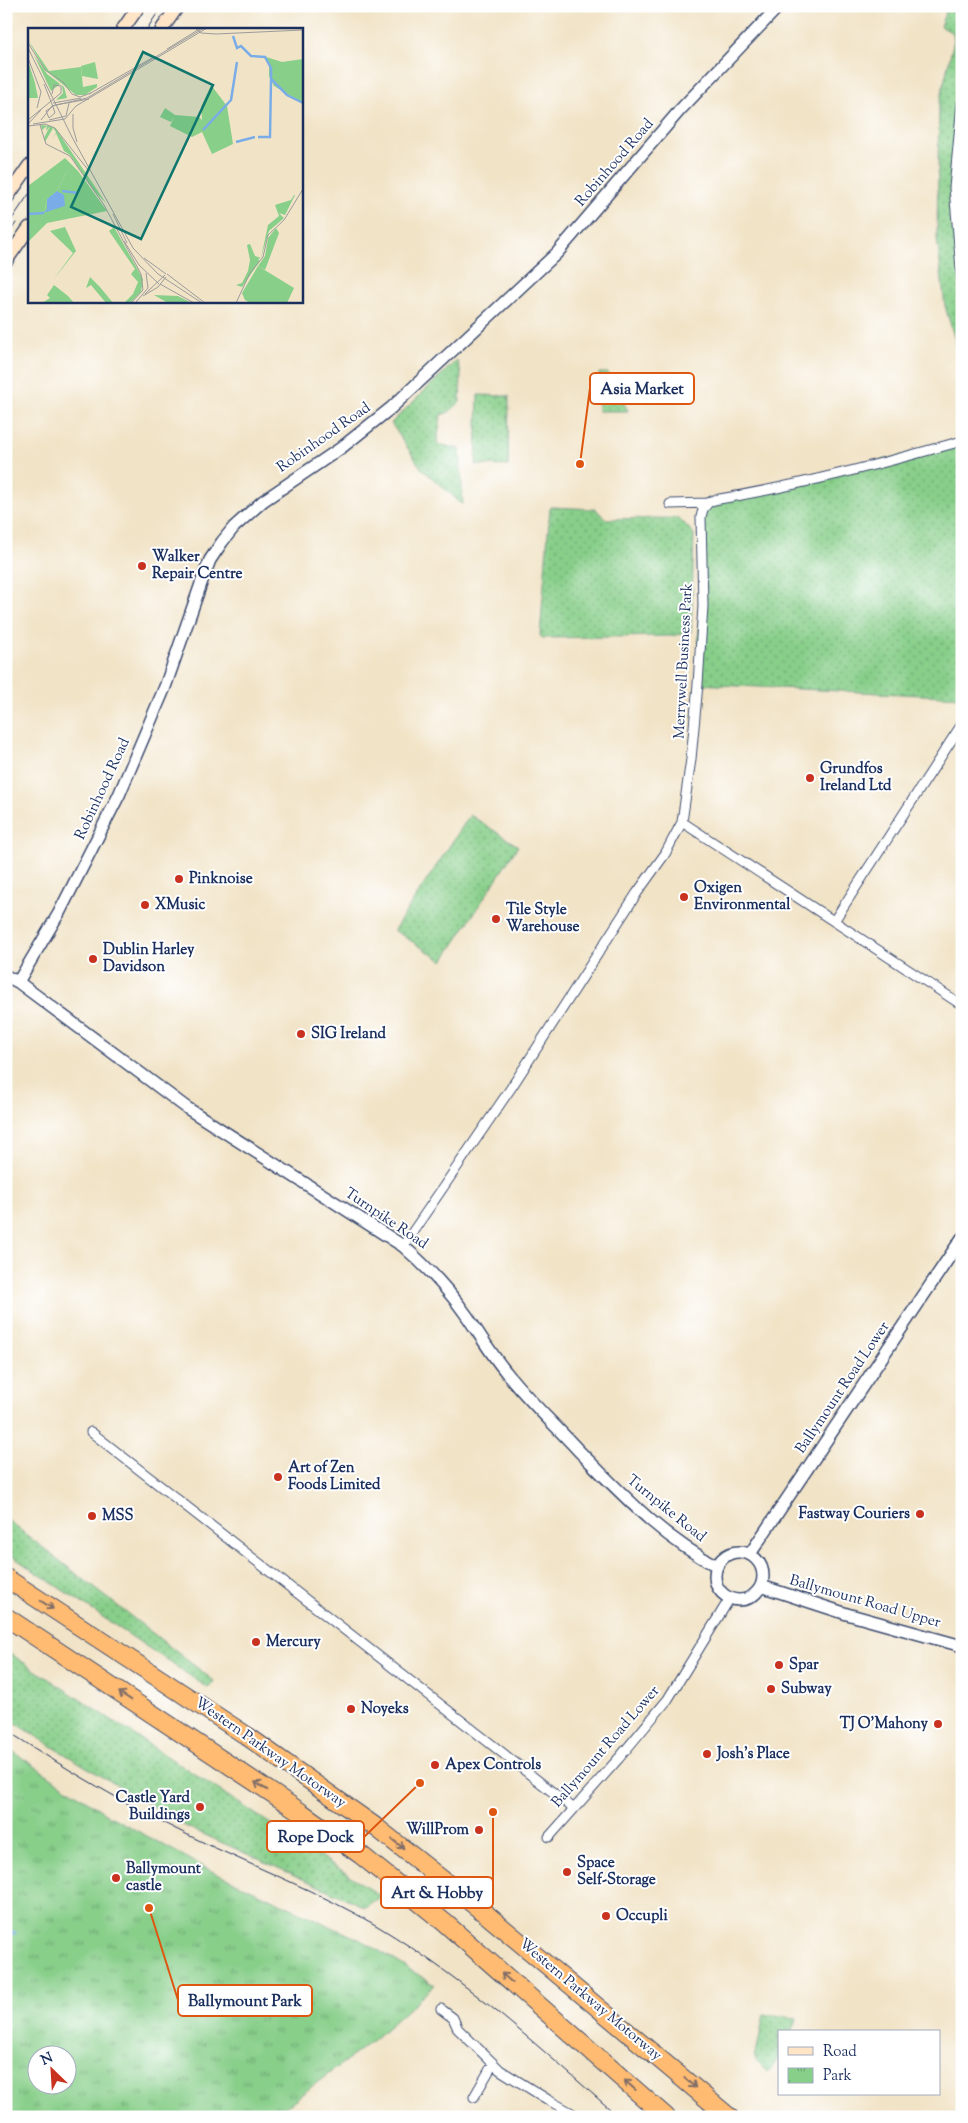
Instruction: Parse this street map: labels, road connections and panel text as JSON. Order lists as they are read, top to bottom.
{
  "streets": {
    "highway": ["Western Parkway Motorway"],
    "street": [
      "Robinhood Road",
      "Merrywell Business Park",
      "Turnpike Road",
      "Ballymount Road Lower",
      "Ballymount Road Upper"
    ]
  },
  "crossings": [
    ["Robinhood Road", "Turnpike Road"],
    ["Turnpike Road", "Ballymount Road Lower"],
    ["Turnpike Road", "Ballymount Road Upper"],
    ["Ballymount Road Lower", "Ballymount Road Upper"]
  ],
  "places": [
    "Asia Market",
    "Walker Repair Centre",
    "Grundfos Ireland Ltd",
    "Pinknoise",
    "Oxigen Environmental",
    "XMusic",
    "Tile Style Warehouse",
    "Dublin Harley Davidson",
    "SIG Ireland",
    "Art of Zen Foods Limited",
    "Fastway Couriers",
    "MSS",
    "Mercury",
    "Spar",
    "Subway",
    "Noyeks",
    "TJ O'Mahony",
    "Josh's Place",
    "Apex Controls",
    "Rope Dock",
    "Castle Yard Buildings",
    "Art & Hobby",
    "WillProm",
    "Space Self-Storage",
    "Ballymount castle",
    "Ballymount Park",
    "Occupli"
  ],
  "legend": ["Road", "Park"],
  "north": "top left"
}
